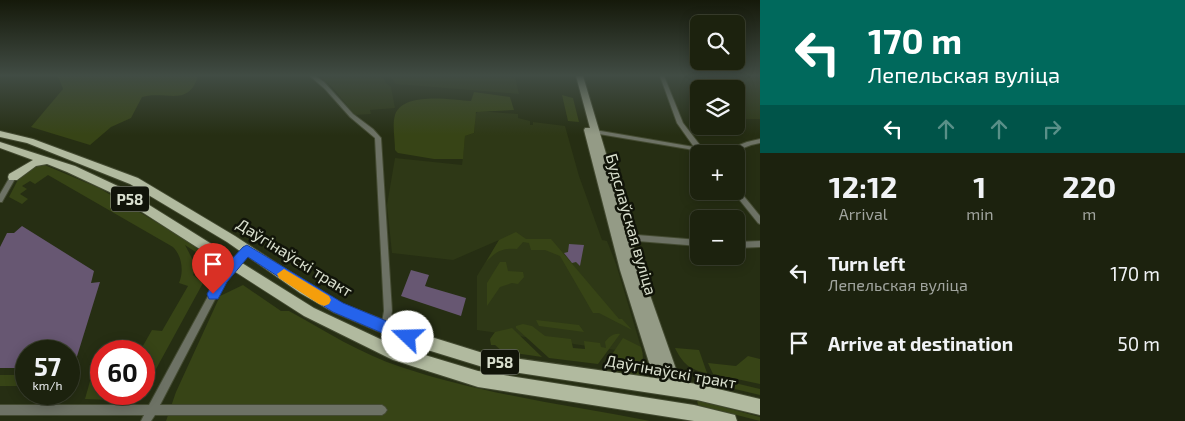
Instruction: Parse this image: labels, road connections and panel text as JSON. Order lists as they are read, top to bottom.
{
  "streets": {
    "main road": ["Р58", "Будслаўская вуліца", "Даўгінаўскі тракт"]
  },
  "crossings": [
    ["Будслаўская вуліца", "Даўгінаўскі тракт"]
  ],
  "page": {
    "turn": ["170 m", "Лепельская вуліца"],
    "map_buttons": ["+", "−"],
    "eta": [
      "12:12",
      "Arrival",
      "1",
      "min",
      "220",
      "m"
    ],
    "list": [
      {
        "name": "Turn left",
        "note": "Лепельская вуліца",
        "value": "170 m"
      },
      {
        "name": "Arrive at destination",
        "value": "50 m"
      }
    ],
    "speed": "57 km/h",
    "limit": "60"
  }
}
